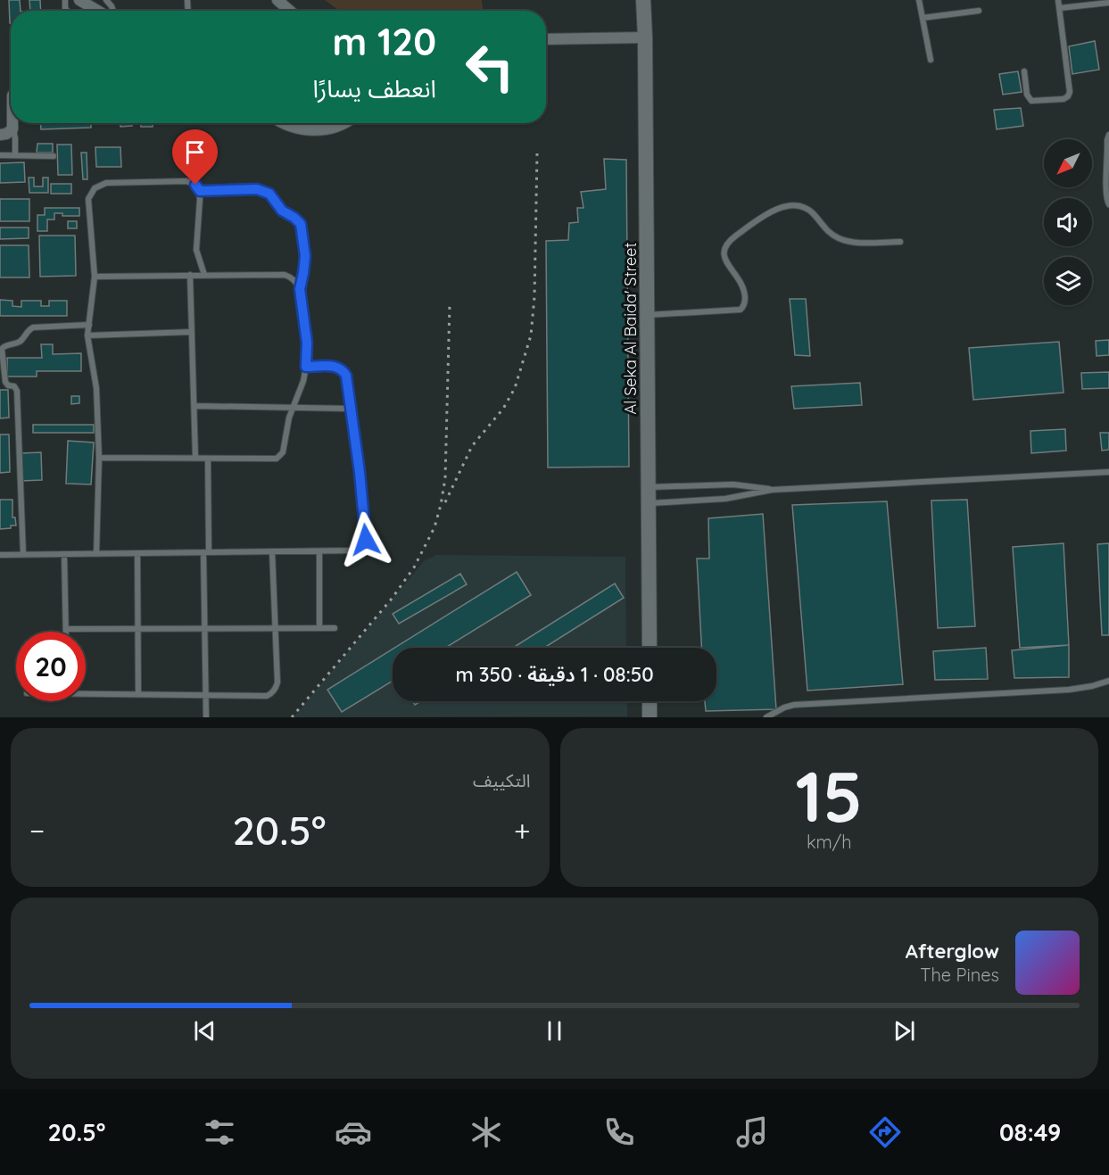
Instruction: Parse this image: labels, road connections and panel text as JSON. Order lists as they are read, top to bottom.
{
  "streets": {
    "street": ["Al Seka Al Baida' Street"]
  },
  "north": "bottom left",
  "page": {
    "turn": ["120 m", "انعطف يسارًا"],
    "limit": "20",
    "trip": "08:50 · 1 دقيقة · 350 m",
    "tile": [
      ["15", "km/h"],
      "التكييف"
    ],
    "heat": ["−", "20.5°", "+"],
    "song": ["Afterglow", "The Pines"],
    "tabs": ["08:49", "20.5°"]
  }
}
